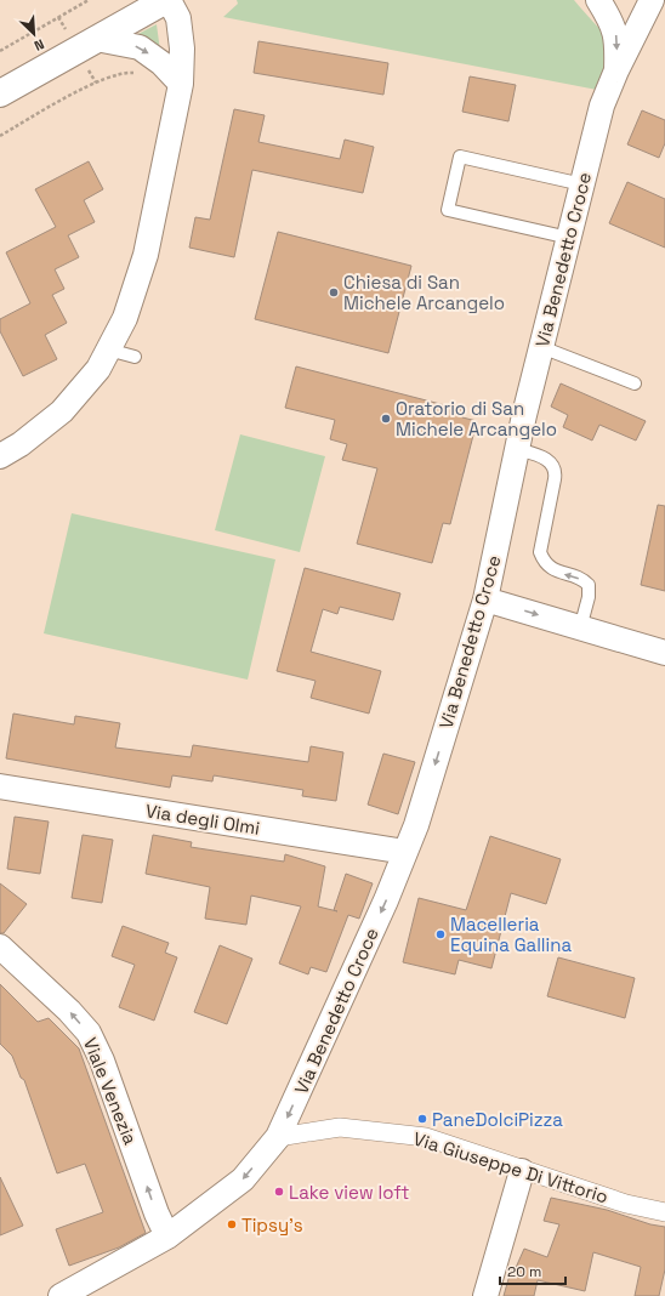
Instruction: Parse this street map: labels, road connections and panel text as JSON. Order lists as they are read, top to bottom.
{
  "streets": {
    "street": [
      "Via Benedetto Croce",
      "Via degli Olmi",
      "Viale Venezia",
      "Via Giuseppe Di Vittorio"
    ]
  },
  "crossings": [
    ["Via Benedetto Croce", "Via degli Olmi"],
    ["Via Benedetto Croce", "Via Giuseppe Di Vittorio"]
  ],
  "one_way": ["Via Benedetto Croce", "Viale Venezia"],
  "places": [
    "Chiesa di San Michele Arcangelo",
    "Oratorio di San Michele Arcangelo",
    "Macelleria Equina Gallina",
    "PaneDolciPizza",
    "Lake view loft",
    "Tipsy's"
  ],
  "scale_bar": "20 m",
  "north": "bottom right"
}
